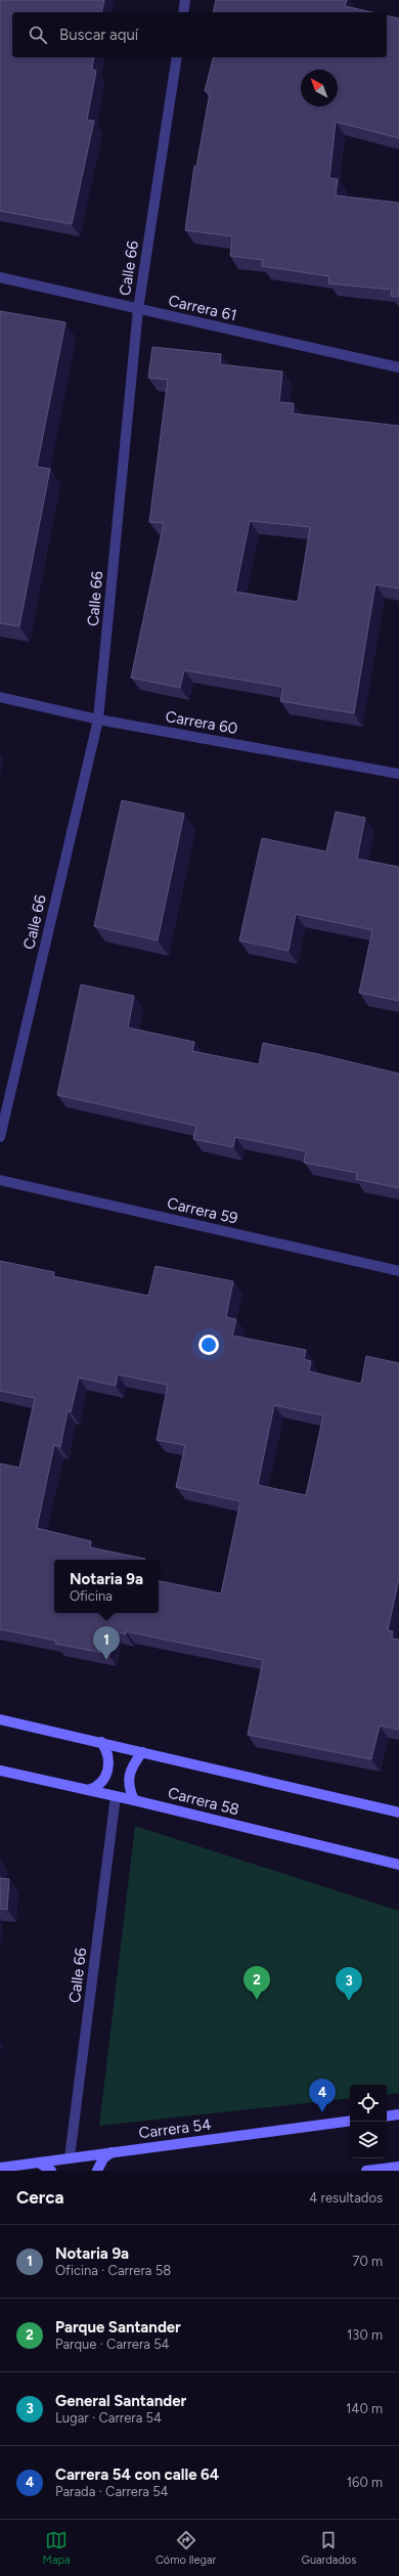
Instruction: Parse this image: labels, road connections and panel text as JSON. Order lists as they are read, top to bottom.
{
  "streets": {
    "street": [
      "Calle 66",
      "Carrera 61",
      "Carrera 60",
      "Carrera 59",
      "Carrera 58",
      "Carrera 54"
    ]
  },
  "crossings": [
    ["Calle 66", "Carrera 61"],
    ["Calle 66", "Carrera 60"],
    ["Calle 66", "Carrera 58"],
    ["Calle 66", "Carrera 54"]
  ],
  "north": "top left",
  "page": {
    "search": "Buscar aquí",
    "popup": ["Notaria 9a", "Oficina"],
    "pins": [
      "1",
      "2",
      "3",
      "4"
    ],
    "heading": ["Cerca", "4 resultados"],
    "list": [
      {
        "mark": "1",
        "name": "Notaria 9a",
        "note": "Oficina · Carrera 58",
        "value": "70 m"
      },
      {
        "mark": "2",
        "name": "Parque Santander",
        "note": "Parque · Carrera 54",
        "value": "130 m"
      },
      {
        "mark": "3",
        "name": "General Santander",
        "note": "Lugar · Carrera 54",
        "value": "140 m"
      },
      {
        "mark": "4",
        "name": "Carrera 54 con calle 64",
        "note": "Parada · Carrera 54",
        "value": "160 m"
      }
    ],
    "nav": ["Mapa", "Cómo llegar", "Guardados"]
  }
}
